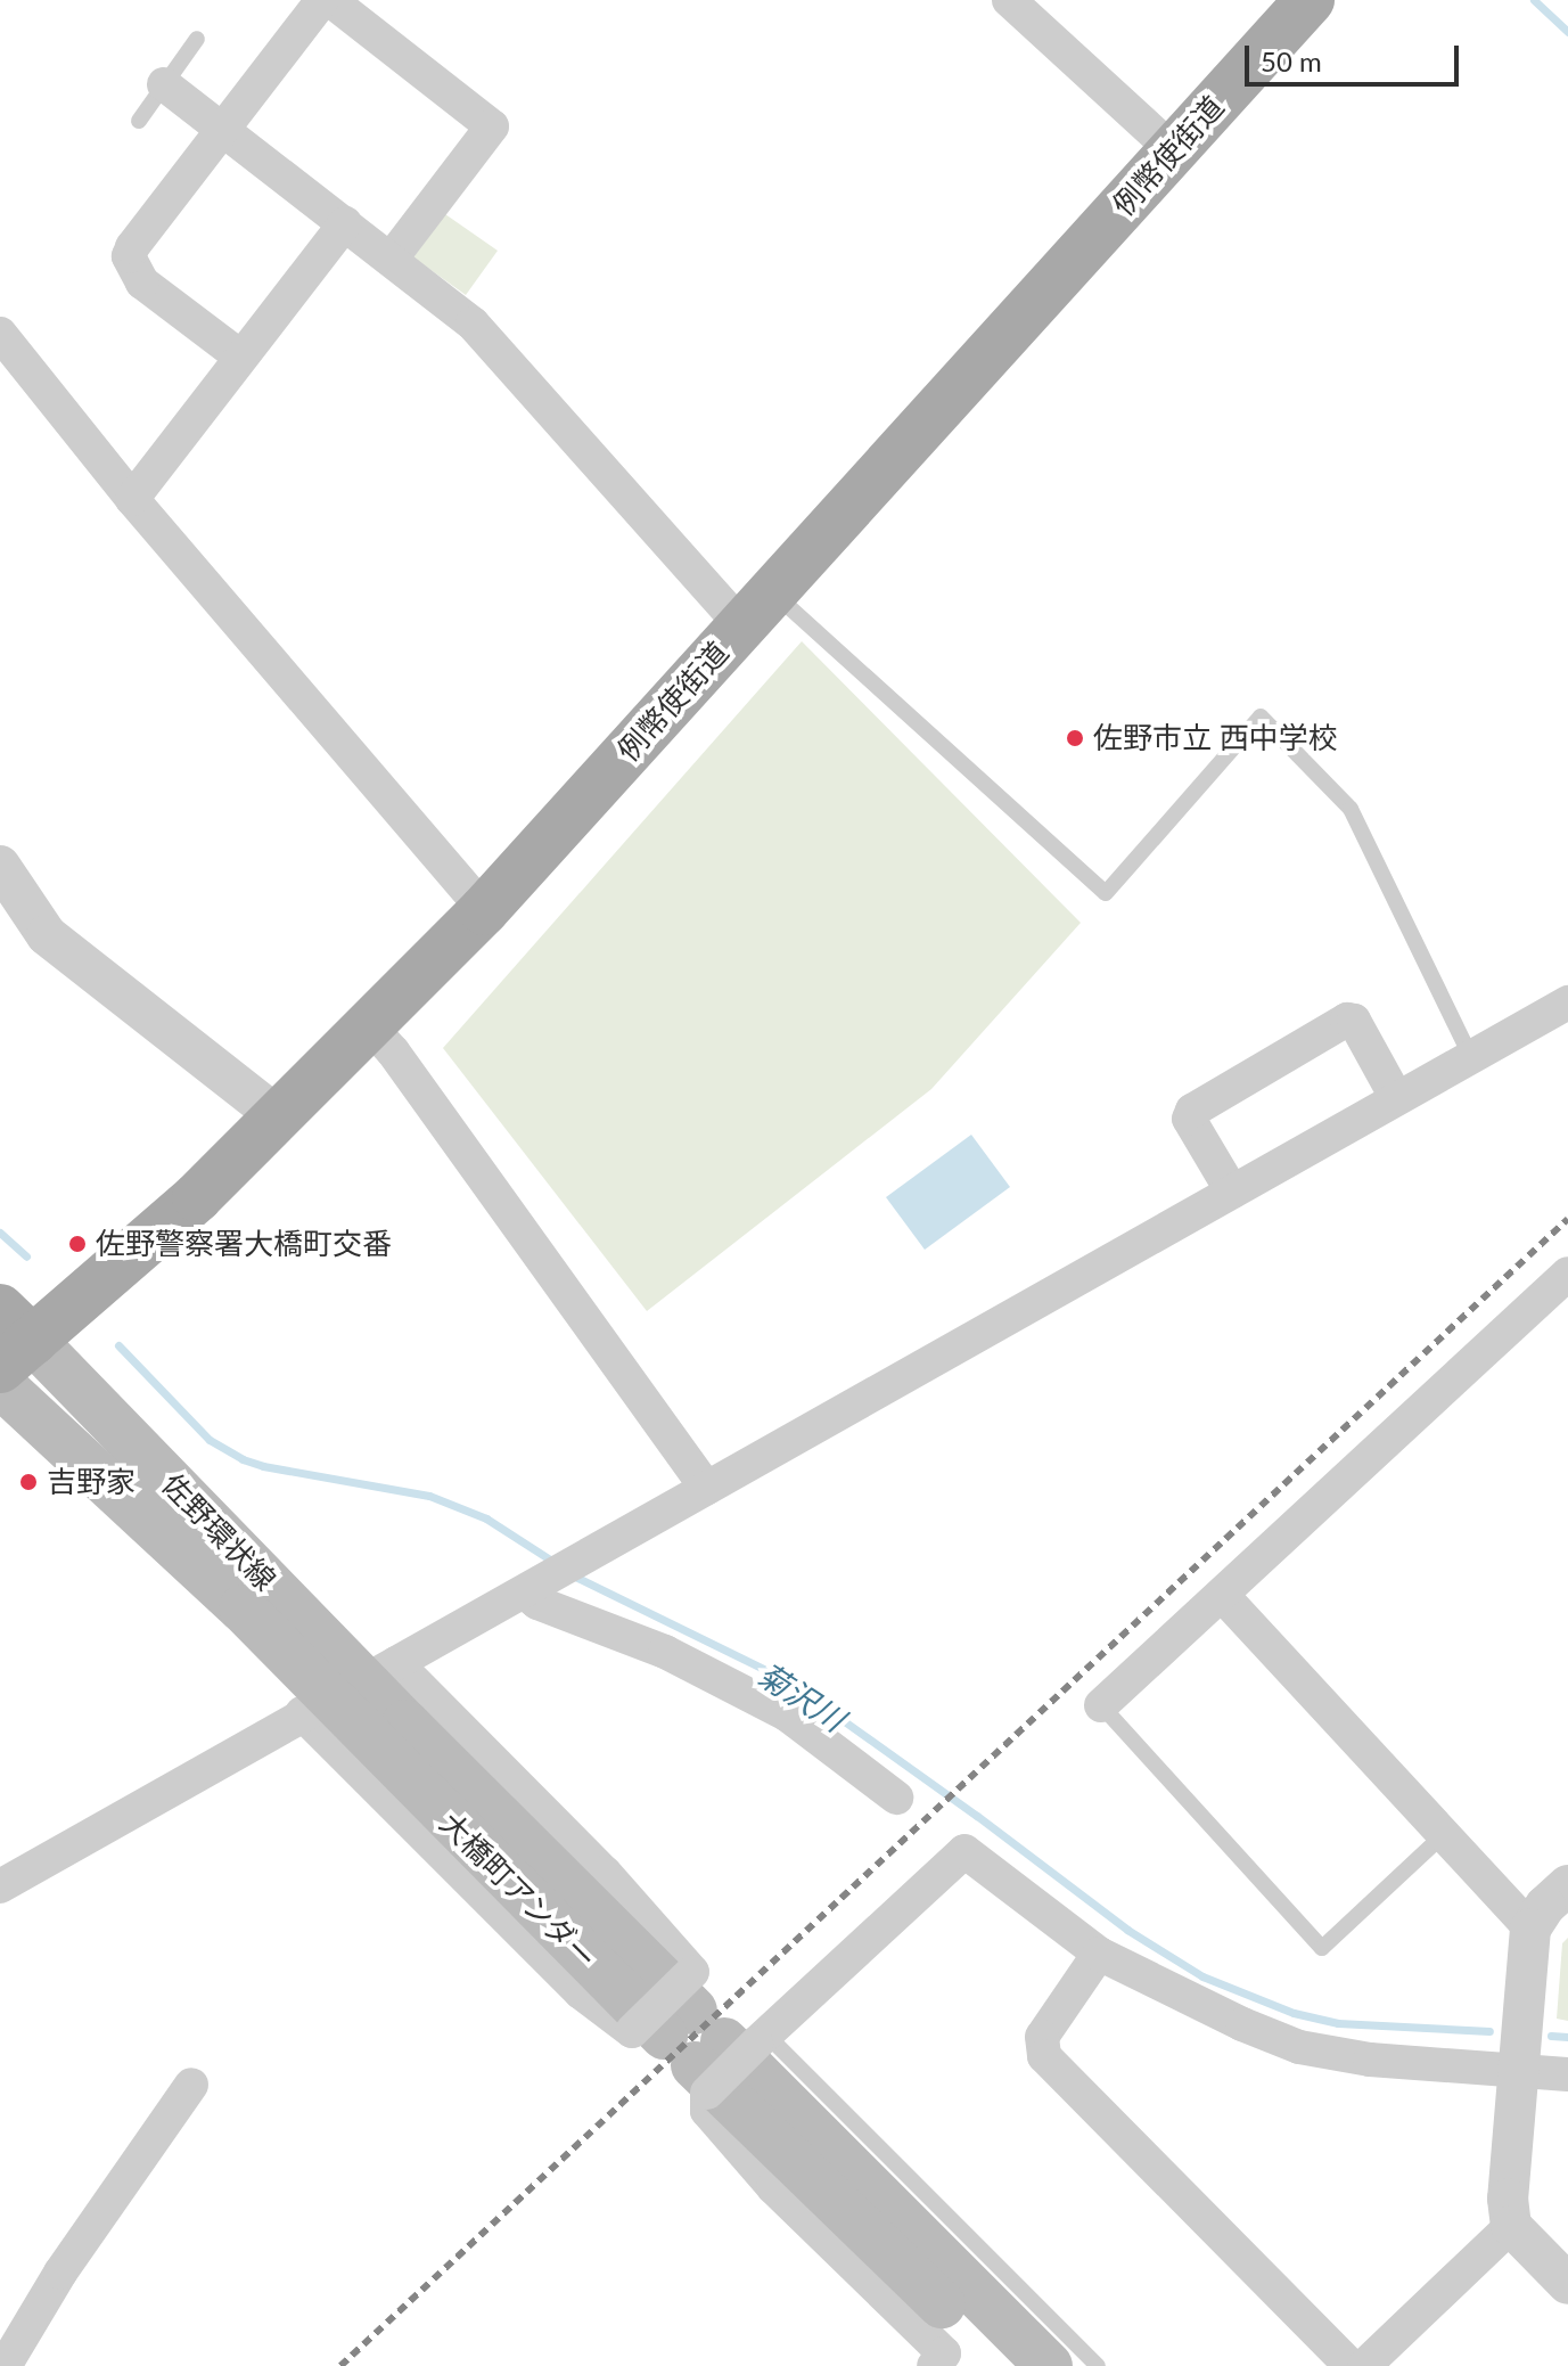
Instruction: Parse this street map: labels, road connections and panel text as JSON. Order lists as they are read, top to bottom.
{
  "streets": {
    "main road": ["例幣使街道", "佐野環状線", "大橋町アンダー"]
  },
  "crossings": [
    ["例幣使街道", "佐野環状線"],
    ["佐野環状線", "大橋町アンダー"]
  ],
  "water": ["菊沢川"],
  "places": ["佐野市立 西中学校", "佐野警察署大橋町交番", "吉野家"],
  "scale_bar": "50 m"
}
